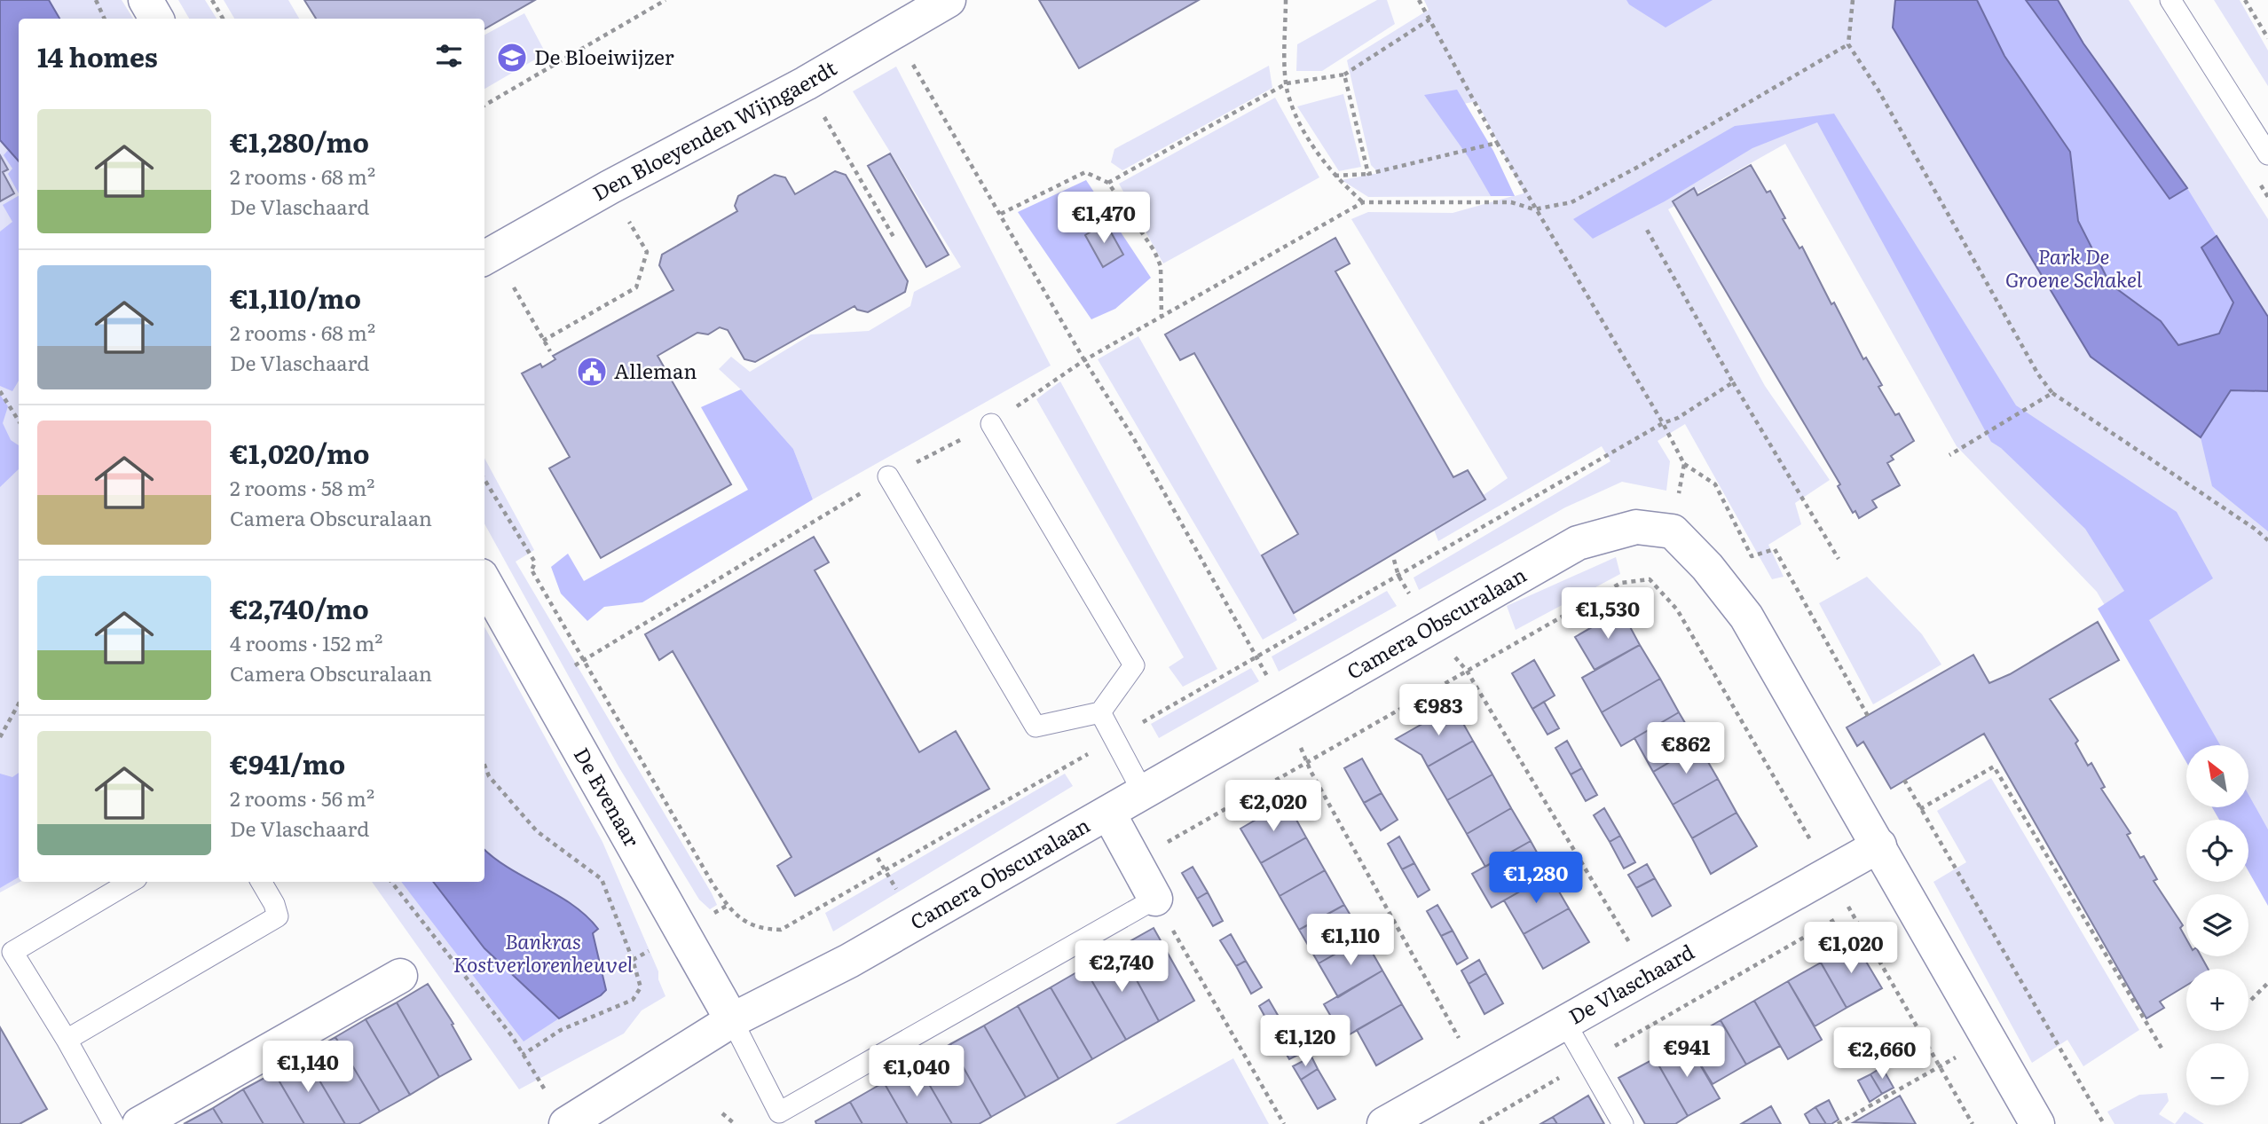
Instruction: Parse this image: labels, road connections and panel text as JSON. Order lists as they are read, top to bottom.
{
  "streets": {
    "street": [
      "Den Bloeyenden Wijngaerdt",
      "Camera Obscuralaan",
      "De Evenaar",
      "De Vlaschaard"
    ]
  },
  "crossings": [
    ["Camera Obscuralaan", "De Evenaar"]
  ],
  "parks": ["Park De Groene Schakel", "Bankras Kostverlorenheuvel"],
  "places": {
    "school or university": ["De Bloeiwijzer"],
    "public building": ["Alleman"]
  },
  "north": "top left",
  "page": {
    "heading": "14 homes",
    "list": [
      {
        "name": "€1,280/mo",
        "note": "2 rooms · 68 m² · De Vlaschaard"
      },
      {
        "name": "€1,110/mo",
        "note": "2 rooms · 68 m² · De Vlaschaard"
      },
      {
        "name": "€1,020/mo",
        "note": "2 rooms · 58 m² · Camera Obscuralaan"
      },
      {
        "name": "€2,740/mo",
        "note": "4 rooms · 152 m² · Camera Obscuralaan"
      },
      {
        "name": "€941/mo",
        "note": "2 rooms · 56 m² · De Vlaschaard"
      }
    ],
    "price": [
      "€1,470",
      "€1,530",
      "€983",
      "€862",
      "€2,020",
      "€1,280",
      "€1,110",
      "€1,020",
      "€2,740",
      "€1,120",
      "€941",
      "€2,660",
      "€1,140",
      "€1,040"
    ],
    "map_buttons": ["+", "−"]
  }
}
